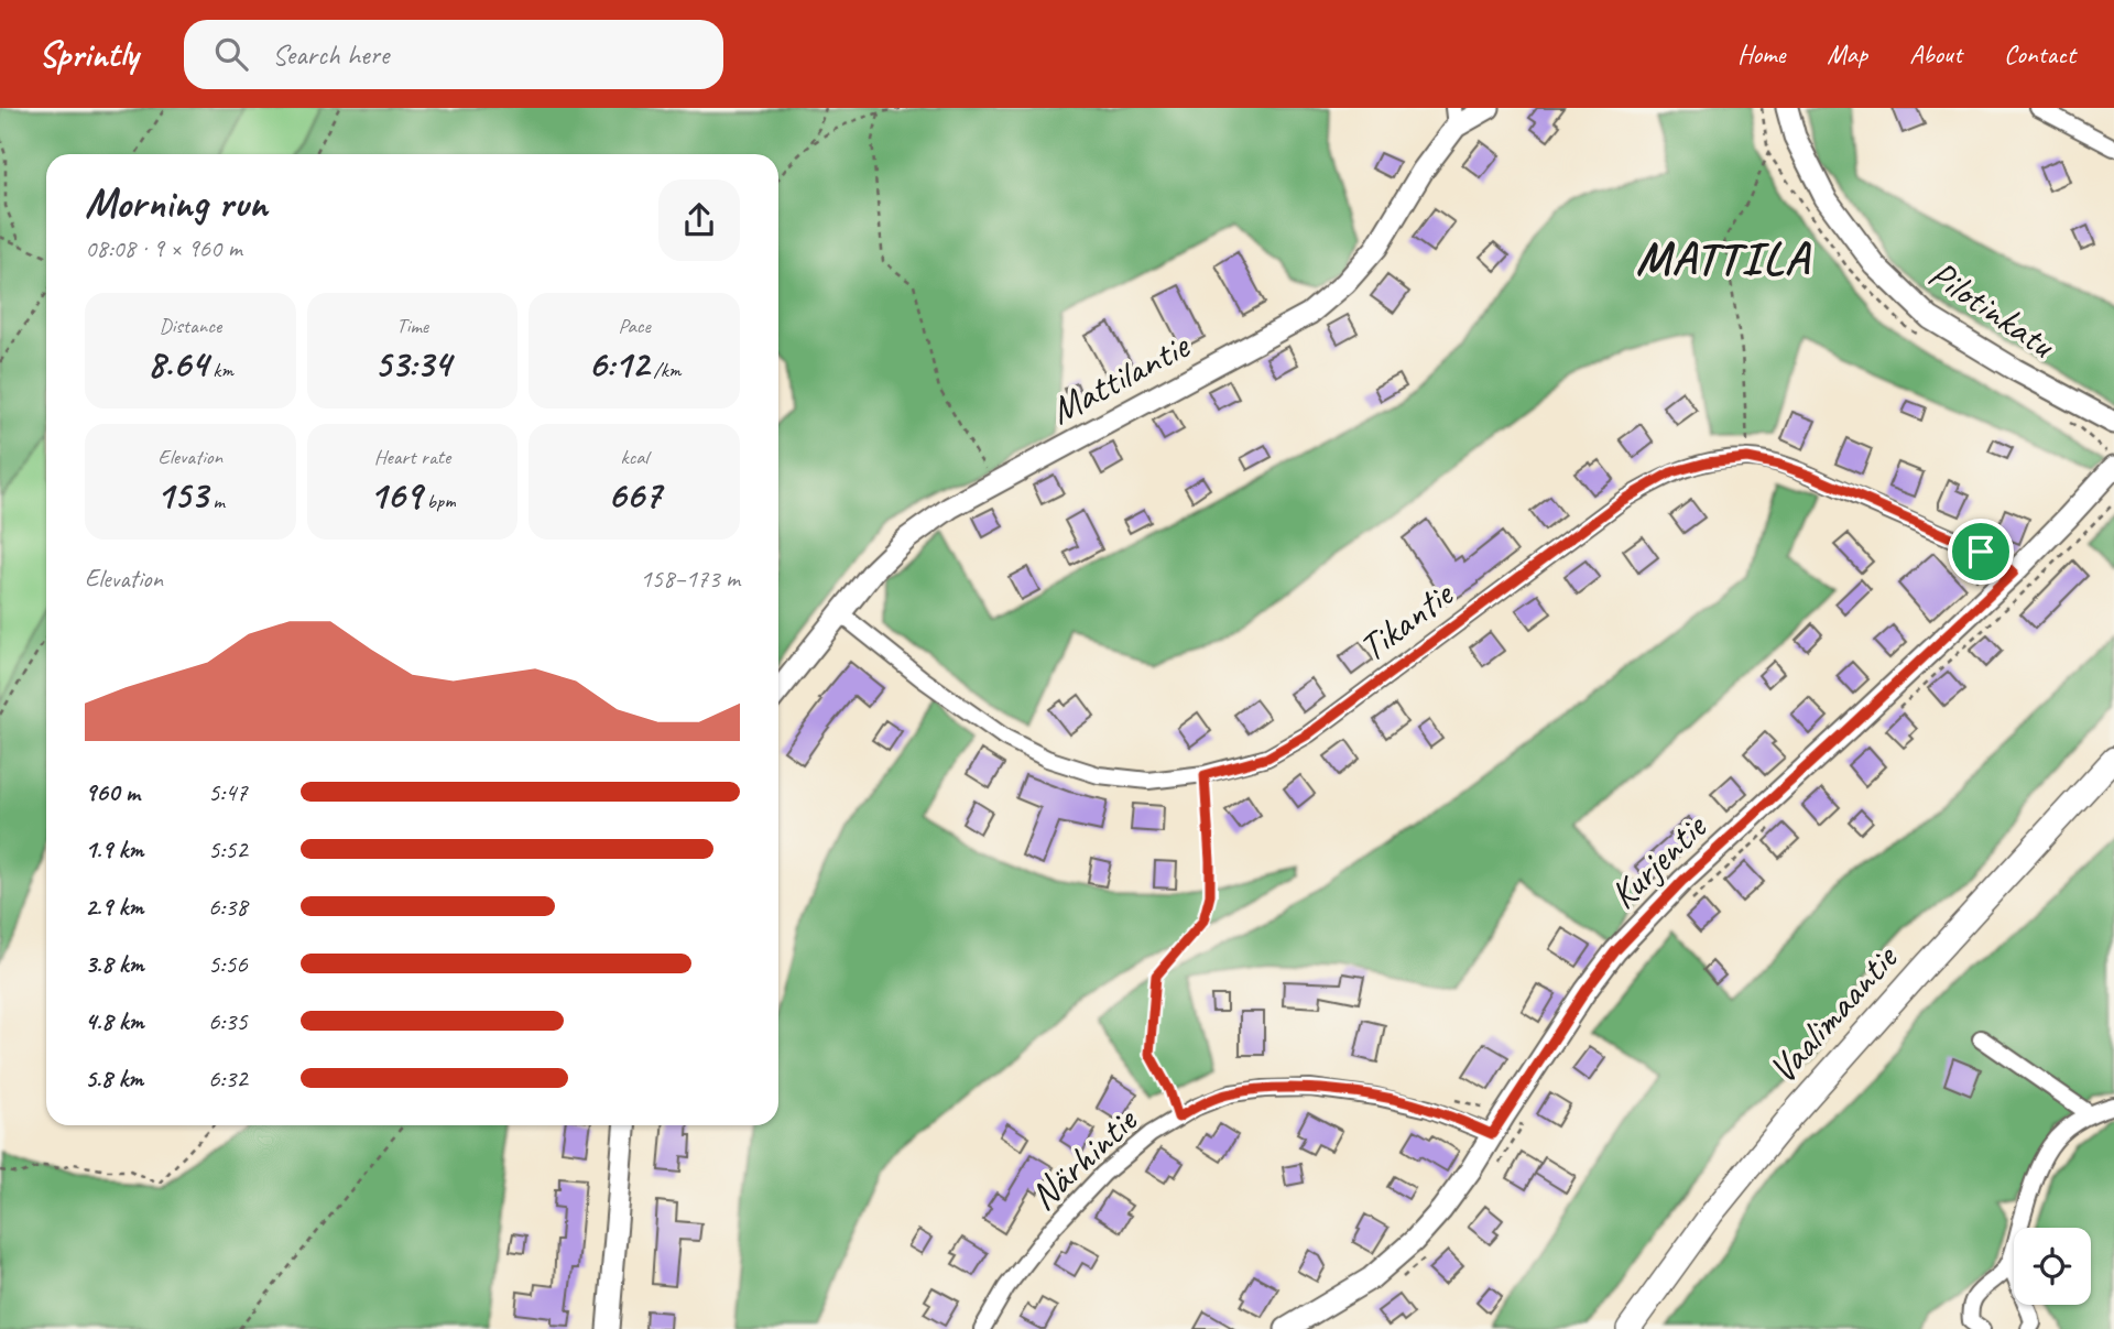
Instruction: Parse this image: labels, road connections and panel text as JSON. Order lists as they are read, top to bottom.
{
  "streets": {
    "main road": ["Vaalimaantie"],
    "street": [
      "Pilotinkatu",
      "Mattilantie",
      "Tikantie",
      "Kurjentie",
      "Närhintie"
    ]
  },
  "crossings": [
    ["Mattilantie", "Tikantie"],
    ["Tikantie", "Kurjentie"],
    ["Kurjentie", "Närhintie"]
  ],
  "districts": ["MATTILA"],
  "page": {
    "header": "Sprintly",
    "search": "Search here",
    "nav": [
      "Home",
      "Map",
      "About",
      "Contact"
    ],
    "heading": ["Morning run", "08:08 · 9 × 960 m"],
    "stats": [
      ["Distance", "8.64 km"],
      ["Time", "53:34"],
      ["Pace", "6:12 /km"],
      ["Elevation", "153 m"],
      ["Heart rate", "169 bpm"],
      ["kcal", "667"]
    ],
    "chart": ["Elevation", "158–173 m"],
    "list": [
      {
        "name": "960 m",
        "note": "5:47"
      },
      {
        "name": "1.9 km",
        "note": "5:52"
      },
      {
        "name": "2.9 km",
        "note": "6:38"
      },
      {
        "name": "3.8 km",
        "note": "5:56"
      },
      {
        "name": "4.8 km",
        "note": "6:35"
      },
      {
        "name": "5.8 km",
        "note": "6:32"
      }
    ]
  }
}
